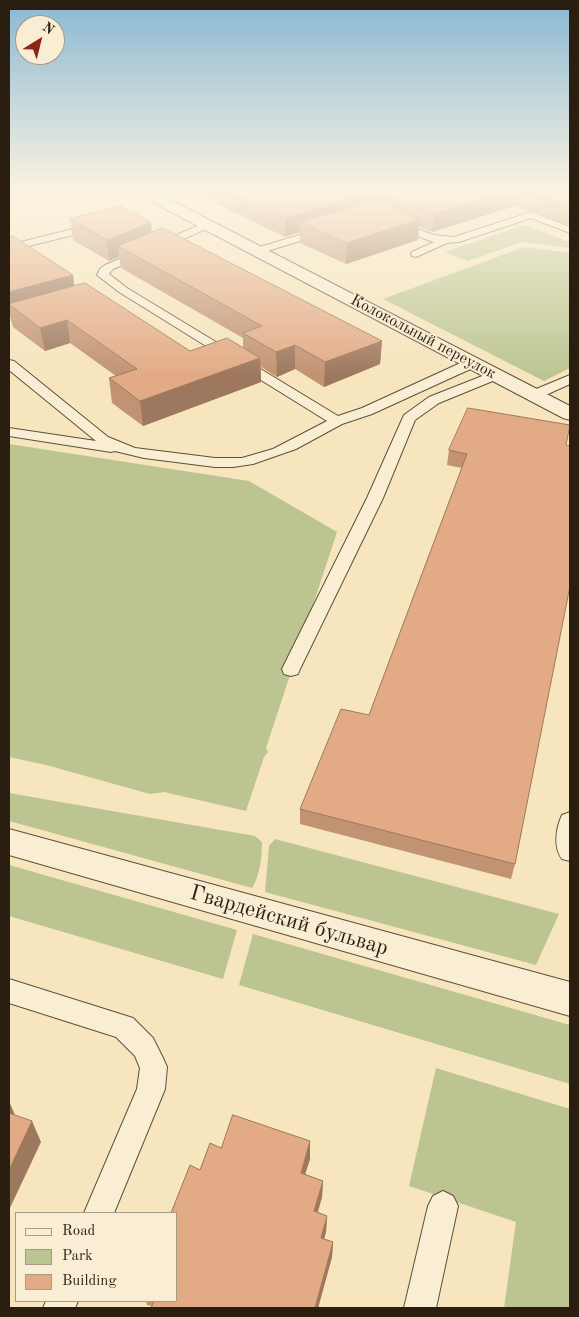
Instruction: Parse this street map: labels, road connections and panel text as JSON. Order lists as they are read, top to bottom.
{
  "streets": {
    "street": ["Колокольный переулок", "Гвардейский бульвар"]
  },
  "legend": ["Road", "Park", "Building"],
  "north": "top right"
}
